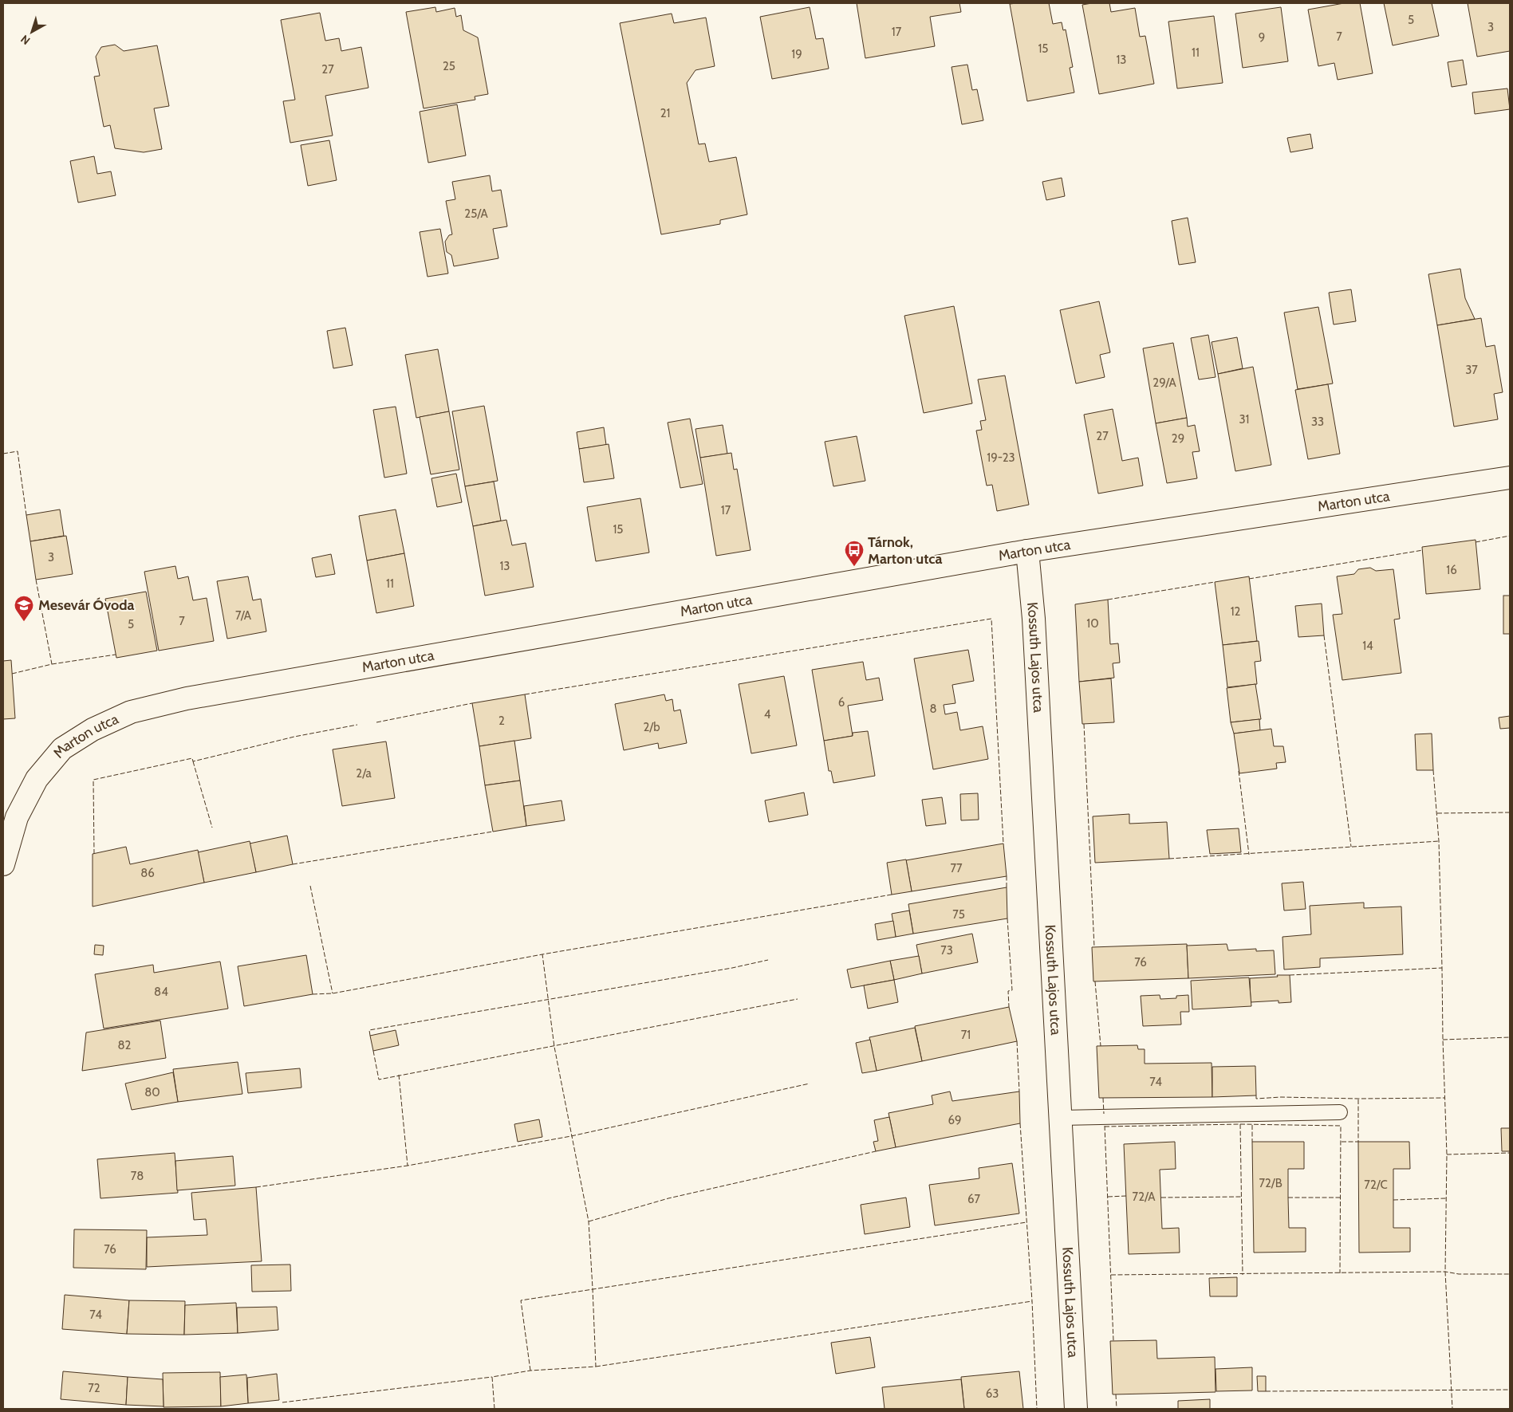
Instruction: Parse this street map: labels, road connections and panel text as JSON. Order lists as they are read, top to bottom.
{
  "streets": {
    "street": ["Marton utca", "Kossuth Lajos utca"]
  },
  "crossings": [
    ["Marton utca", "Kossuth Lajos utca"]
  ],
  "places": {
    "bus stop": ["Tárnok, Marton utca"],
    "school or university": ["Mesevár Óvoda"]
  },
  "house_numbers": [
    "5",
    "3",
    "17",
    "7",
    "9",
    "15",
    "11",
    "19",
    "13",
    "25",
    "27",
    "21",
    "25/A",
    "37",
    "29/A",
    "31",
    "33",
    "27",
    "29",
    "19-23",
    "17",
    "15",
    "3",
    "13",
    "16",
    "11",
    "12",
    "7/A",
    "7",
    "10",
    "5",
    "14",
    "6",
    "8",
    "4",
    "2",
    "2/b",
    "2/a",
    "77",
    "86",
    "75",
    "73",
    "76",
    "84",
    "71",
    "82",
    "74",
    "80",
    "69",
    "78",
    "72/B",
    "72/C",
    "72/A",
    "67",
    "76",
    "74",
    "72",
    "63"
  ],
  "north": "bottom left"
}
